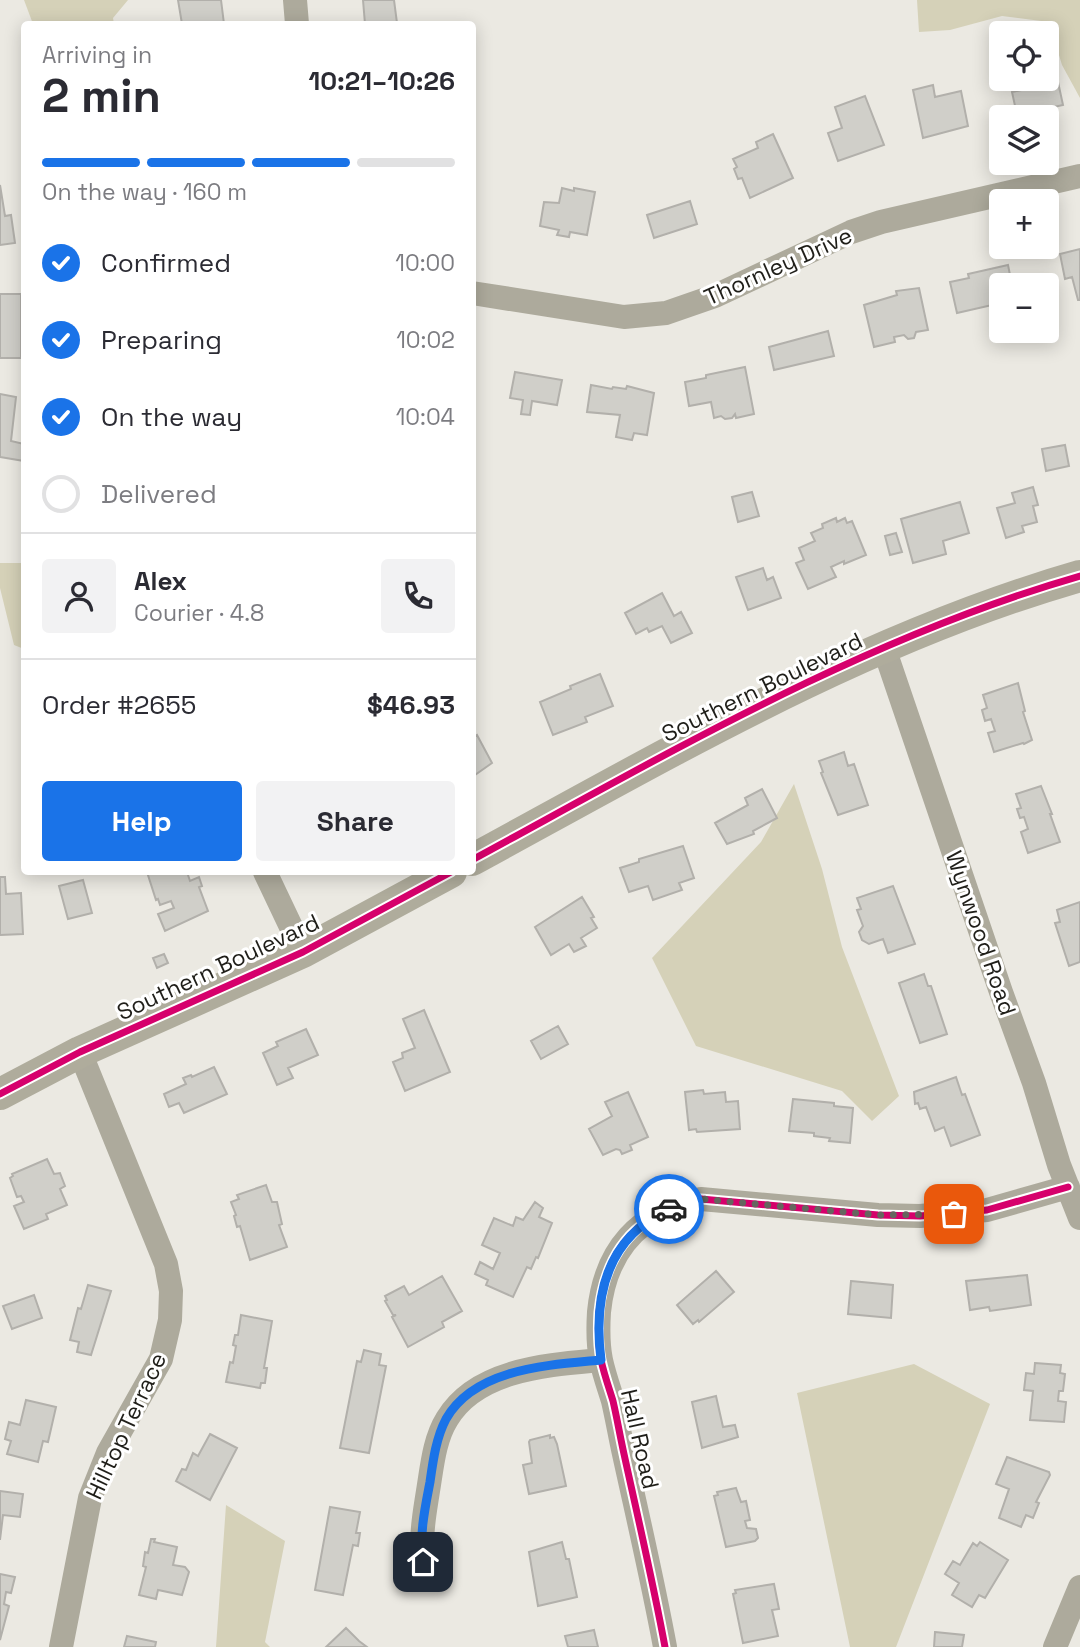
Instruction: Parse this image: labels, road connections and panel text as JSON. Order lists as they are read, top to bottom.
{
  "streets": {
    "main road": ["Southern Boulevard"],
    "street": [
      "Thornley Drive",
      "Wynwood Road",
      "Hilltop Terrace",
      "Hall Road"
    ]
  },
  "crossings": [
    ["Southern Boulevard", "Wynwood Road"],
    ["Southern Boulevard", "Hilltop Terrace"],
    ["Wynwood Road", "Hall Road"]
  ],
  "page": {
    "map_buttons": ["+", "−"],
    "heading": ["2 min", "Arriving in", "10:21–10:26"],
    "panel": [
      "Alex",
      "Courier · 4.8",
      "Order #2655",
      "$46.93"
    ],
    "bar": "On the way · 160 m",
    "list": [
      ["Confirmed", "10:00"],
      ["Preparing", "10:02"],
      ["On the way", "10:04"],
      "Delivered"
    ],
    "buttons": ["Help", "Share"]
  }
}
